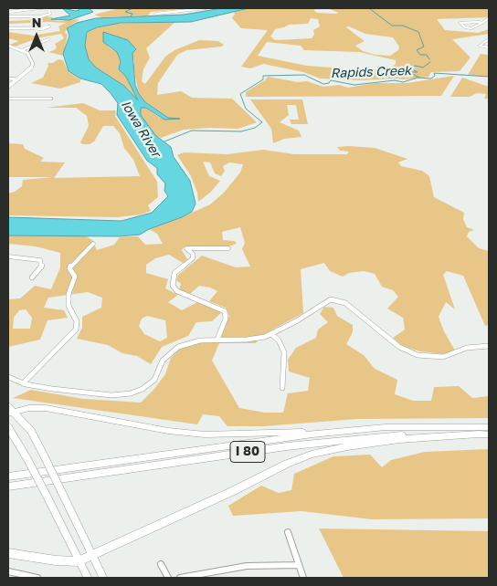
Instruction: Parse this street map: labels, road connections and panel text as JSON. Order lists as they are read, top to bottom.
{
  "streets": {
    "highway": ["I 80"]
  },
  "water": ["Rapids Creek", "Iowa River"],
  "north": "top"
}
